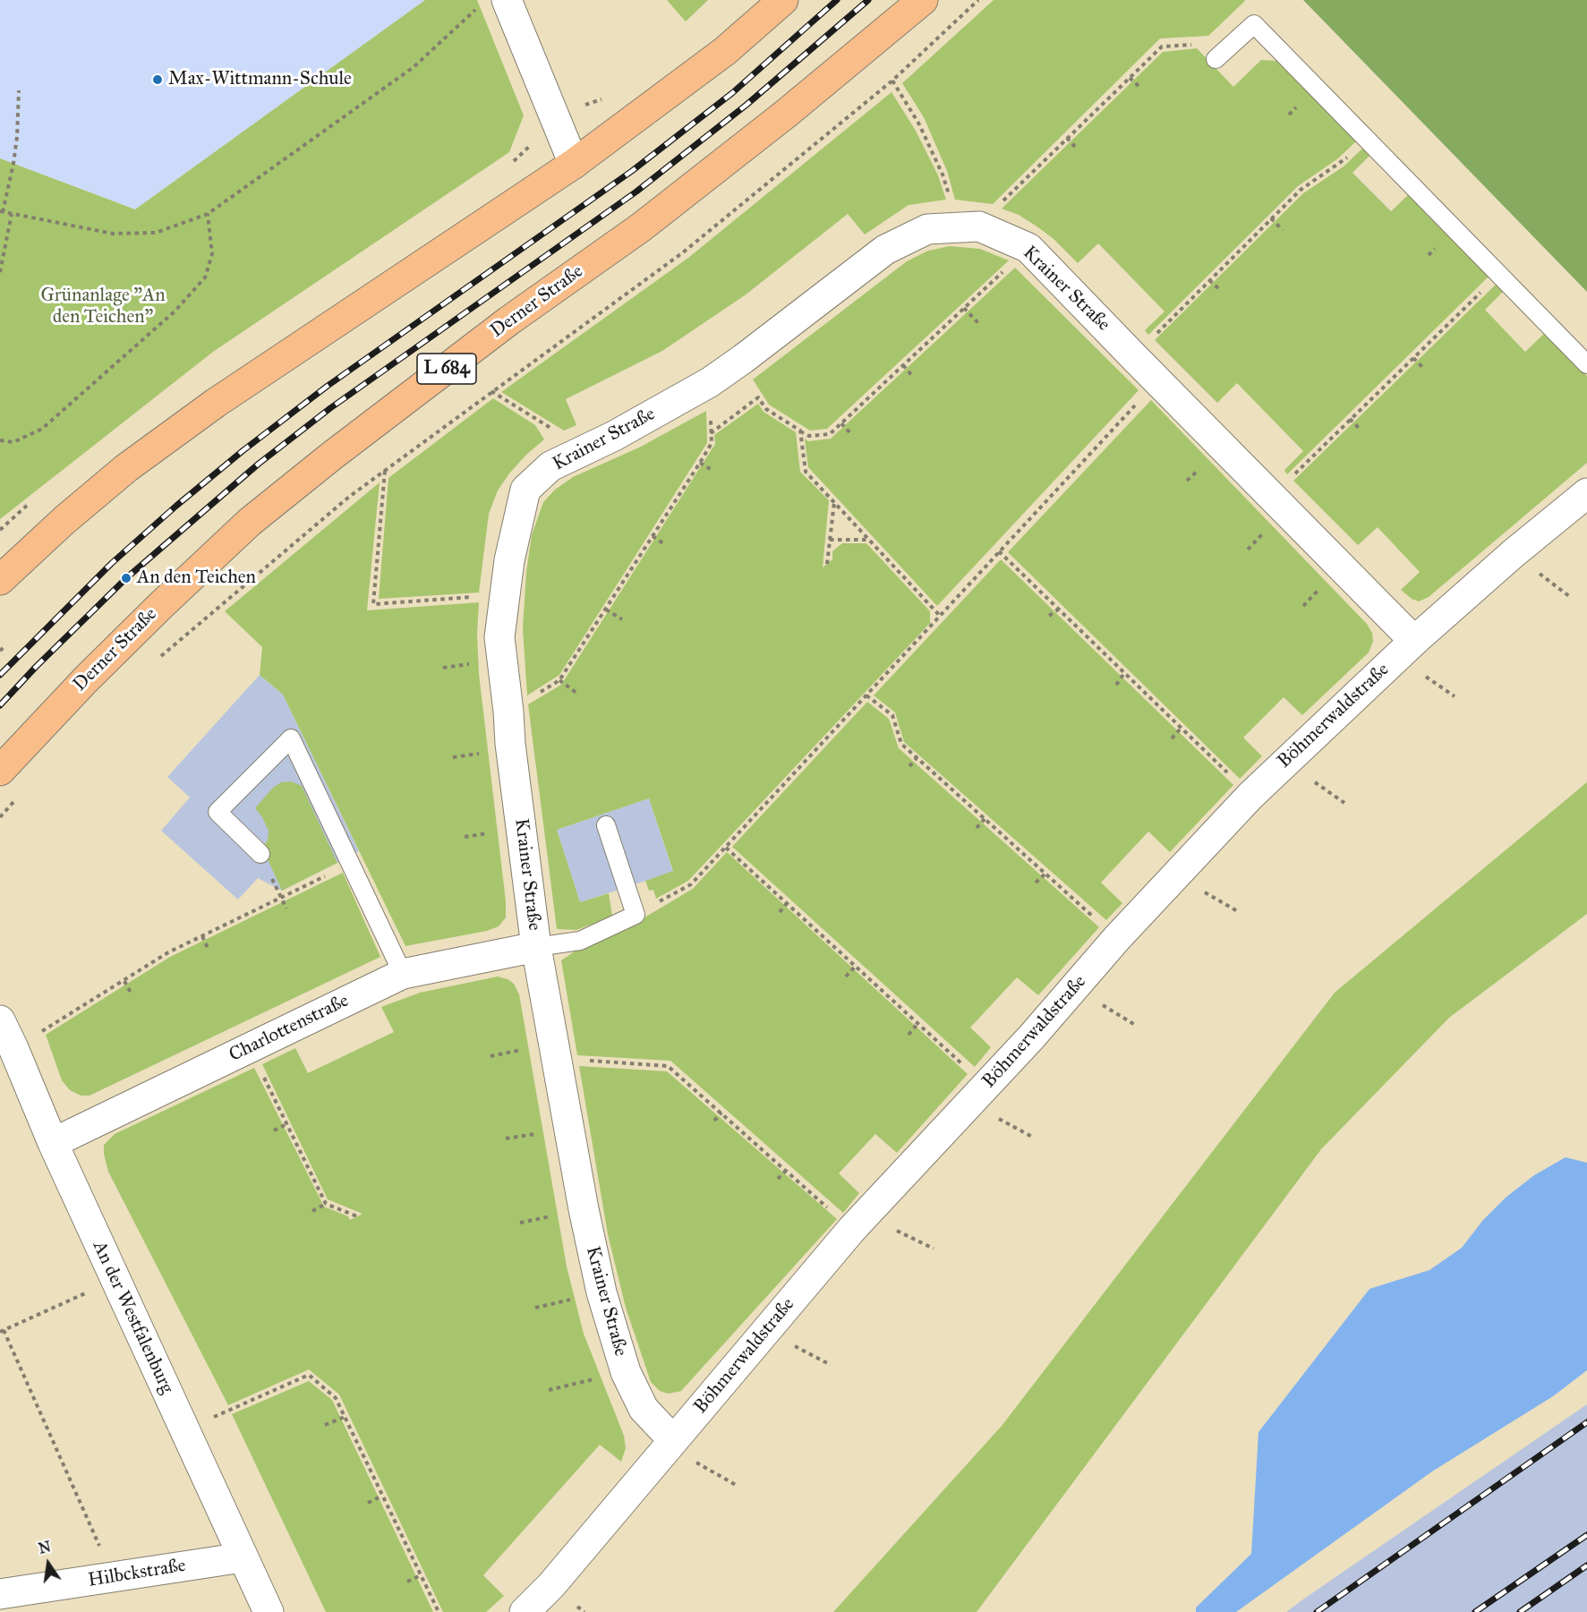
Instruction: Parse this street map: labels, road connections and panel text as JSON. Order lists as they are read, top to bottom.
{
  "streets": {
    "main road": ["Derner Straße", "L 684"],
    "street": [
      "Krainer Straße",
      "Böhmerwaldstraße",
      "Charlottenstraße",
      "An der Westfalenburg",
      "Hilbckstraße"
    ]
  },
  "crossings": [
    ["Krainer Straße", "Böhmerwaldstraße"],
    ["Krainer Straße", "Charlottenstraße"],
    ["Charlottenstraße", "An der Westfalenburg"],
    ["An der Westfalenburg", "Hilbckstraße"]
  ],
  "parks": ["Grünanlage \"An den Teichen\""],
  "places": ["Max-Wittmann-Schule", "An den Teichen"],
  "north": "top"
}
